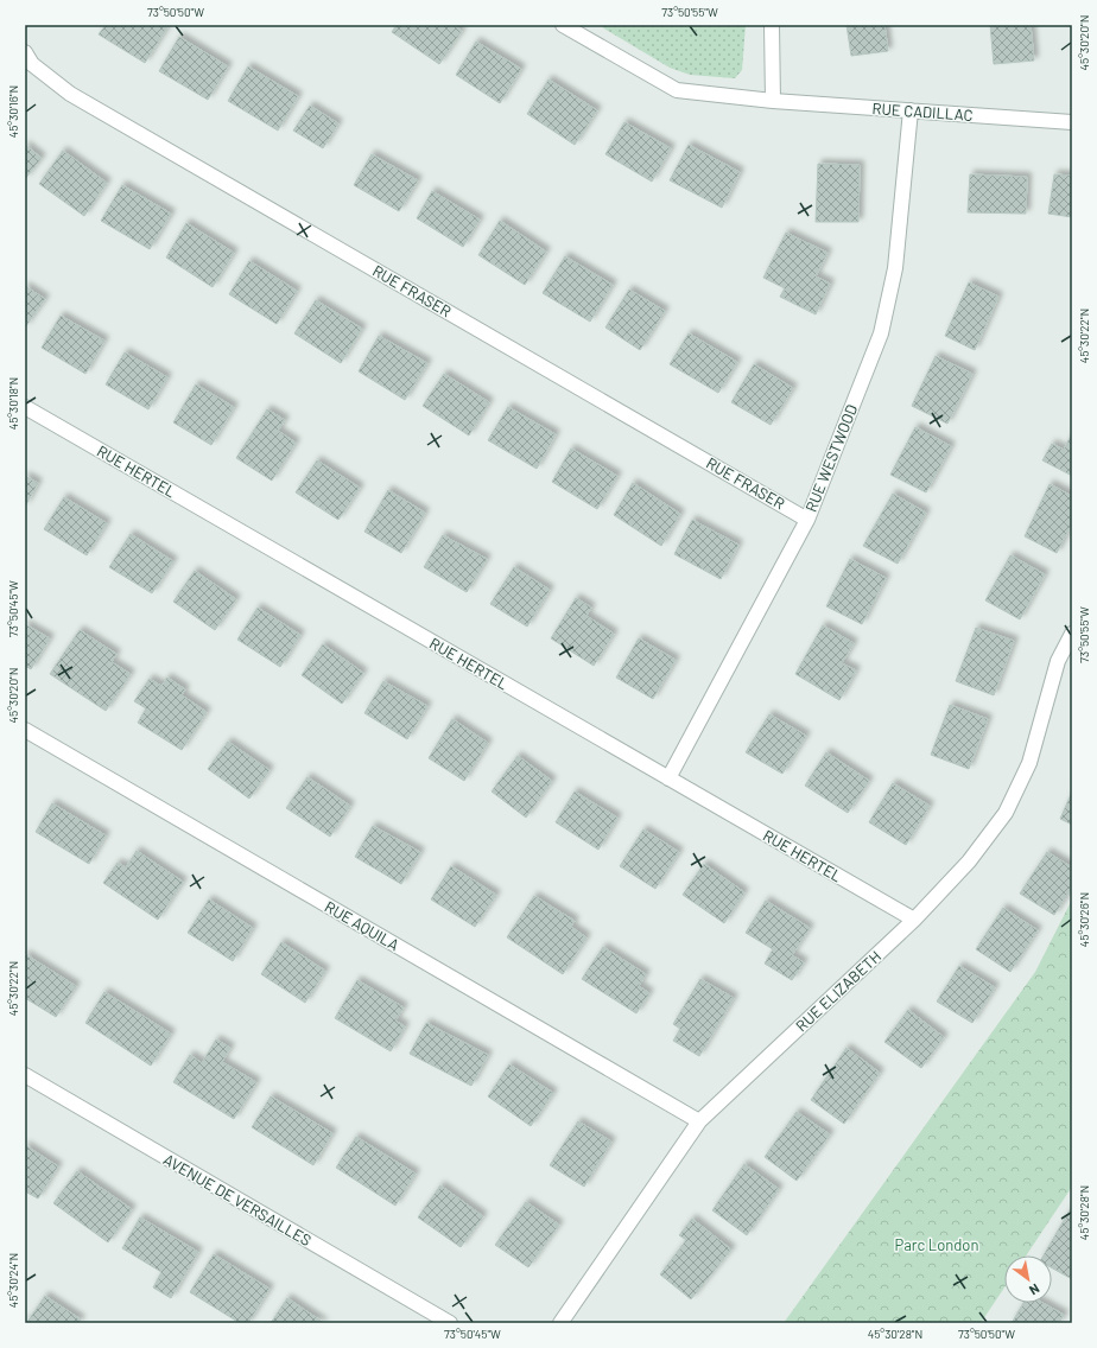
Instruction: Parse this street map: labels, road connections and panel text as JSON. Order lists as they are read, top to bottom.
{
  "streets": {
    "street": [
      "RUE CADILLAC",
      "RUE FRASER",
      "RUE WESTWOOD",
      "RUE HERTEL",
      "RUE AQUILA",
      "RUE ELIZABETH",
      "AVENUE DE VERSAILLES"
    ]
  },
  "crossings": [
    ["RUE CADILLAC", "RUE WESTWOOD"],
    ["RUE FRASER", "RUE WESTWOOD"],
    ["RUE WESTWOOD", "RUE HERTEL"],
    ["RUE HERTEL", "RUE ELIZABETH"],
    ["RUE AQUILA", "RUE ELIZABETH"]
  ],
  "parks": ["Parc London"],
  "north": "bottom right",
  "coordinates": [
    "73°50'50\"W",
    "73°50'55\"W",
    "45°30'20\"N",
    "45°30'16\"N",
    "45°30'22\"N",
    "45°30'18\"N",
    "73°50'45\"W",
    "45°30'26\"N",
    "45°30'28\"N",
    "45°30'24\"N"
  ]
}
